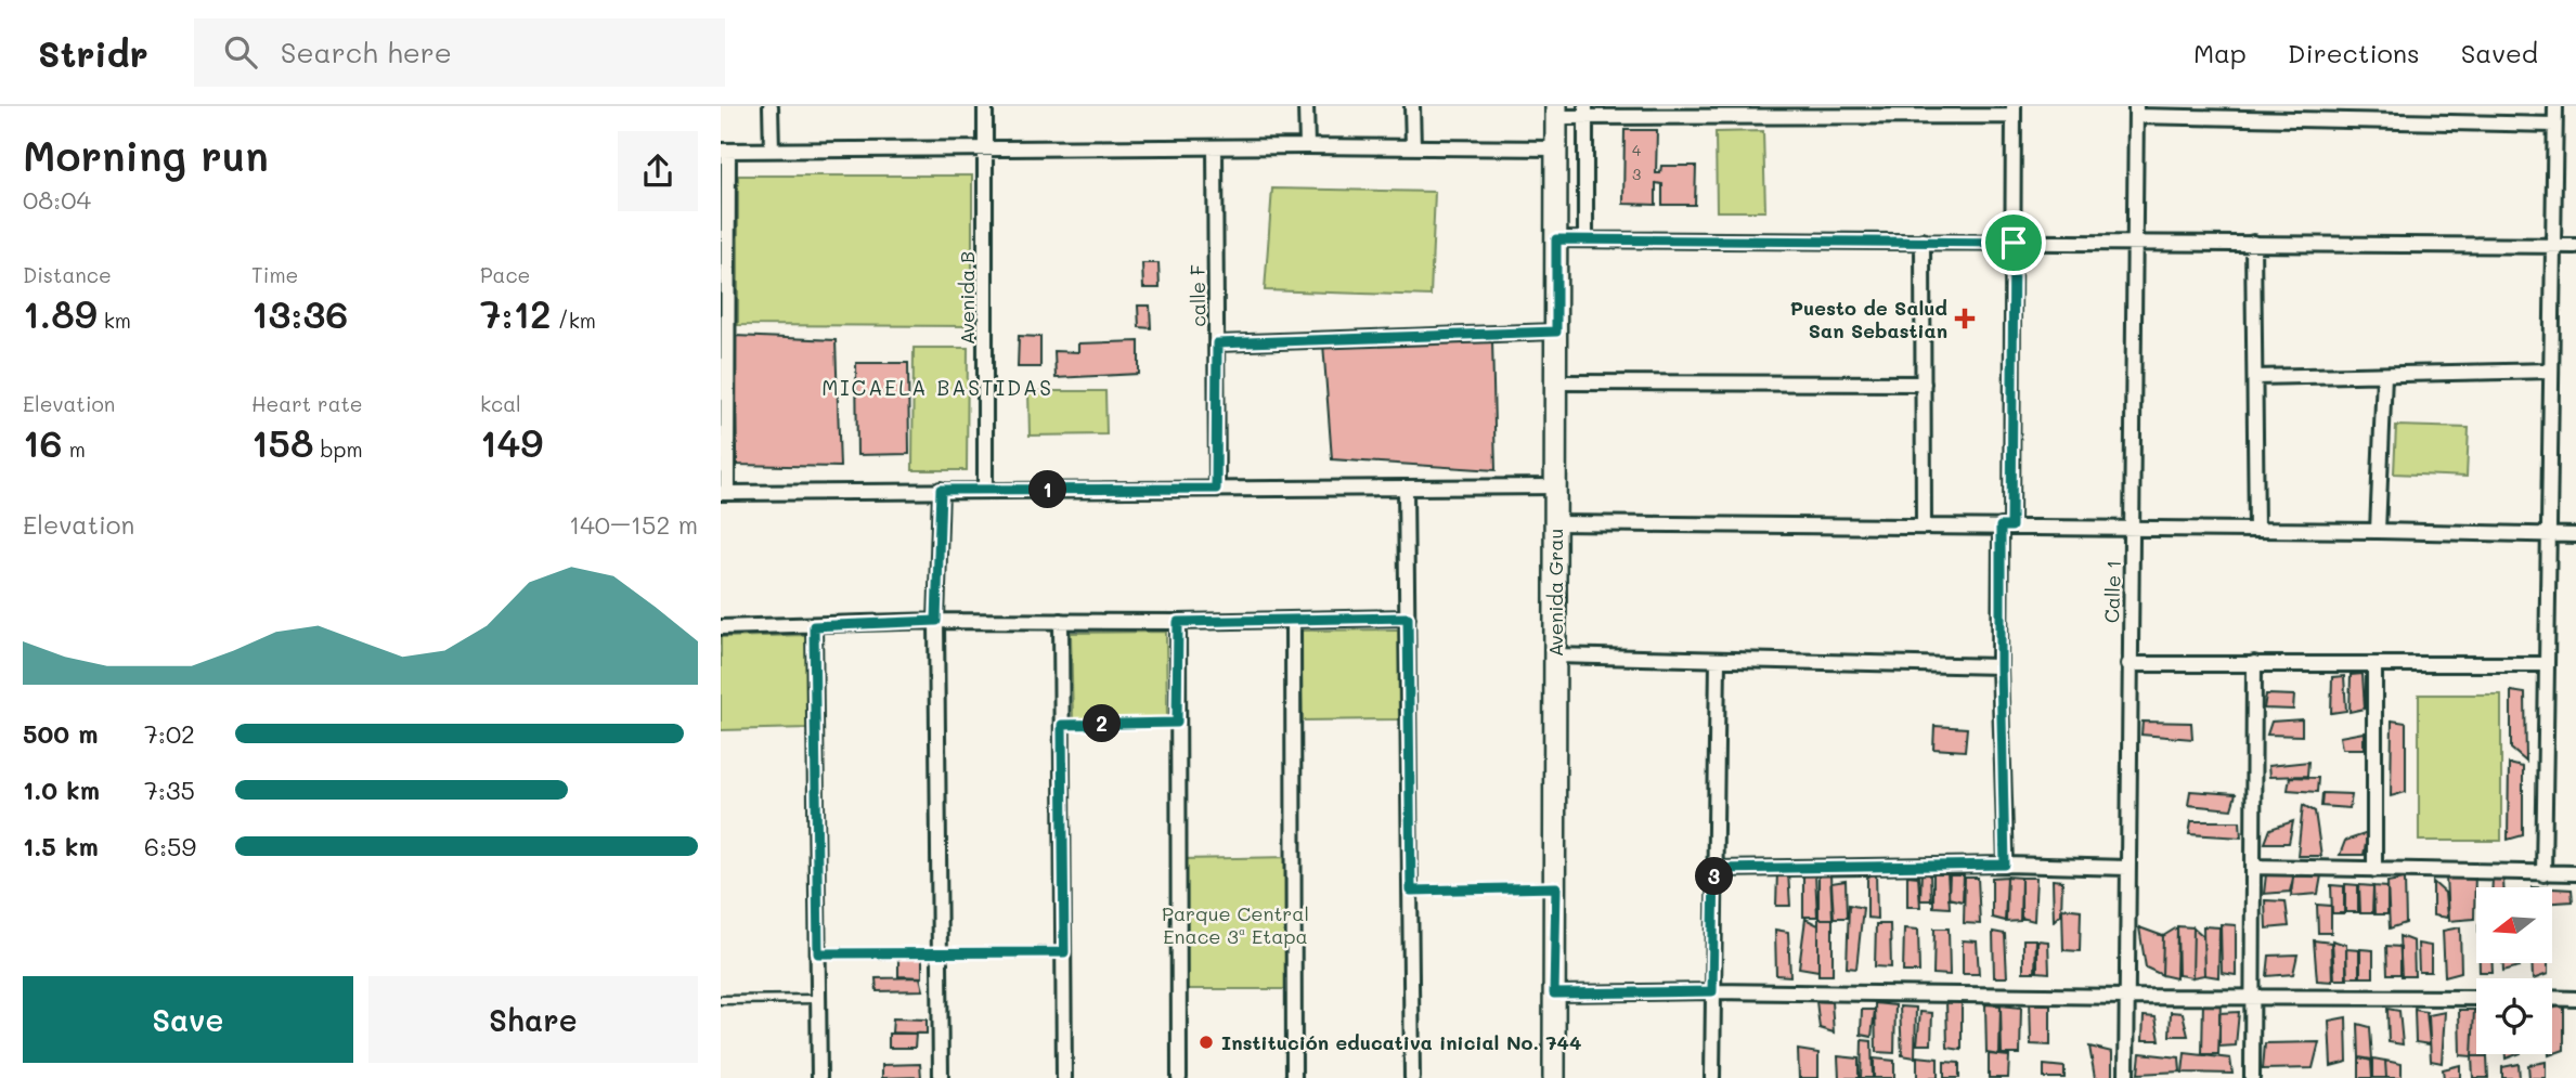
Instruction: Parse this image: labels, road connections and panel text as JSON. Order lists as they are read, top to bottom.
{
  "streets": {
    "main road": ["Avenida Grau"],
    "street": ["calle F", "Avenida B", "Calle 1"]
  },
  "districts": ["MICAELA BASTIDAS"],
  "parks": ["Parque Central Enace 3ª Etapa"],
  "places": {
    "health": ["Puesto de Salud San Sebastian"],
    "other": ["Institución educativa inicial No. 744"]
  },
  "house_numbers": ["4", "3"],
  "north": "left",
  "page": {
    "header": "Stridr",
    "search": "Search here",
    "nav": ["Map", "Directions", "Saved"],
    "heading": ["Morning run", "08:04"],
    "stats": [
      ["Distance", "1.89 km"],
      ["Time", "13:36"],
      ["Pace", "7:12 /km"],
      ["Elevation", "16 m"],
      ["Heart rate", "158 bpm"],
      ["kcal", "149"]
    ],
    "pins": ["1", "2", "3"],
    "chart": ["Elevation", "140–152 m"],
    "list": [
      {
        "name": "500 m",
        "note": "7:02"
      },
      {
        "name": "1.0 km",
        "note": "7:35"
      },
      {
        "name": "1.5 km",
        "note": "6:59"
      }
    ],
    "buttons": ["Save", "Share"]
  }
}
